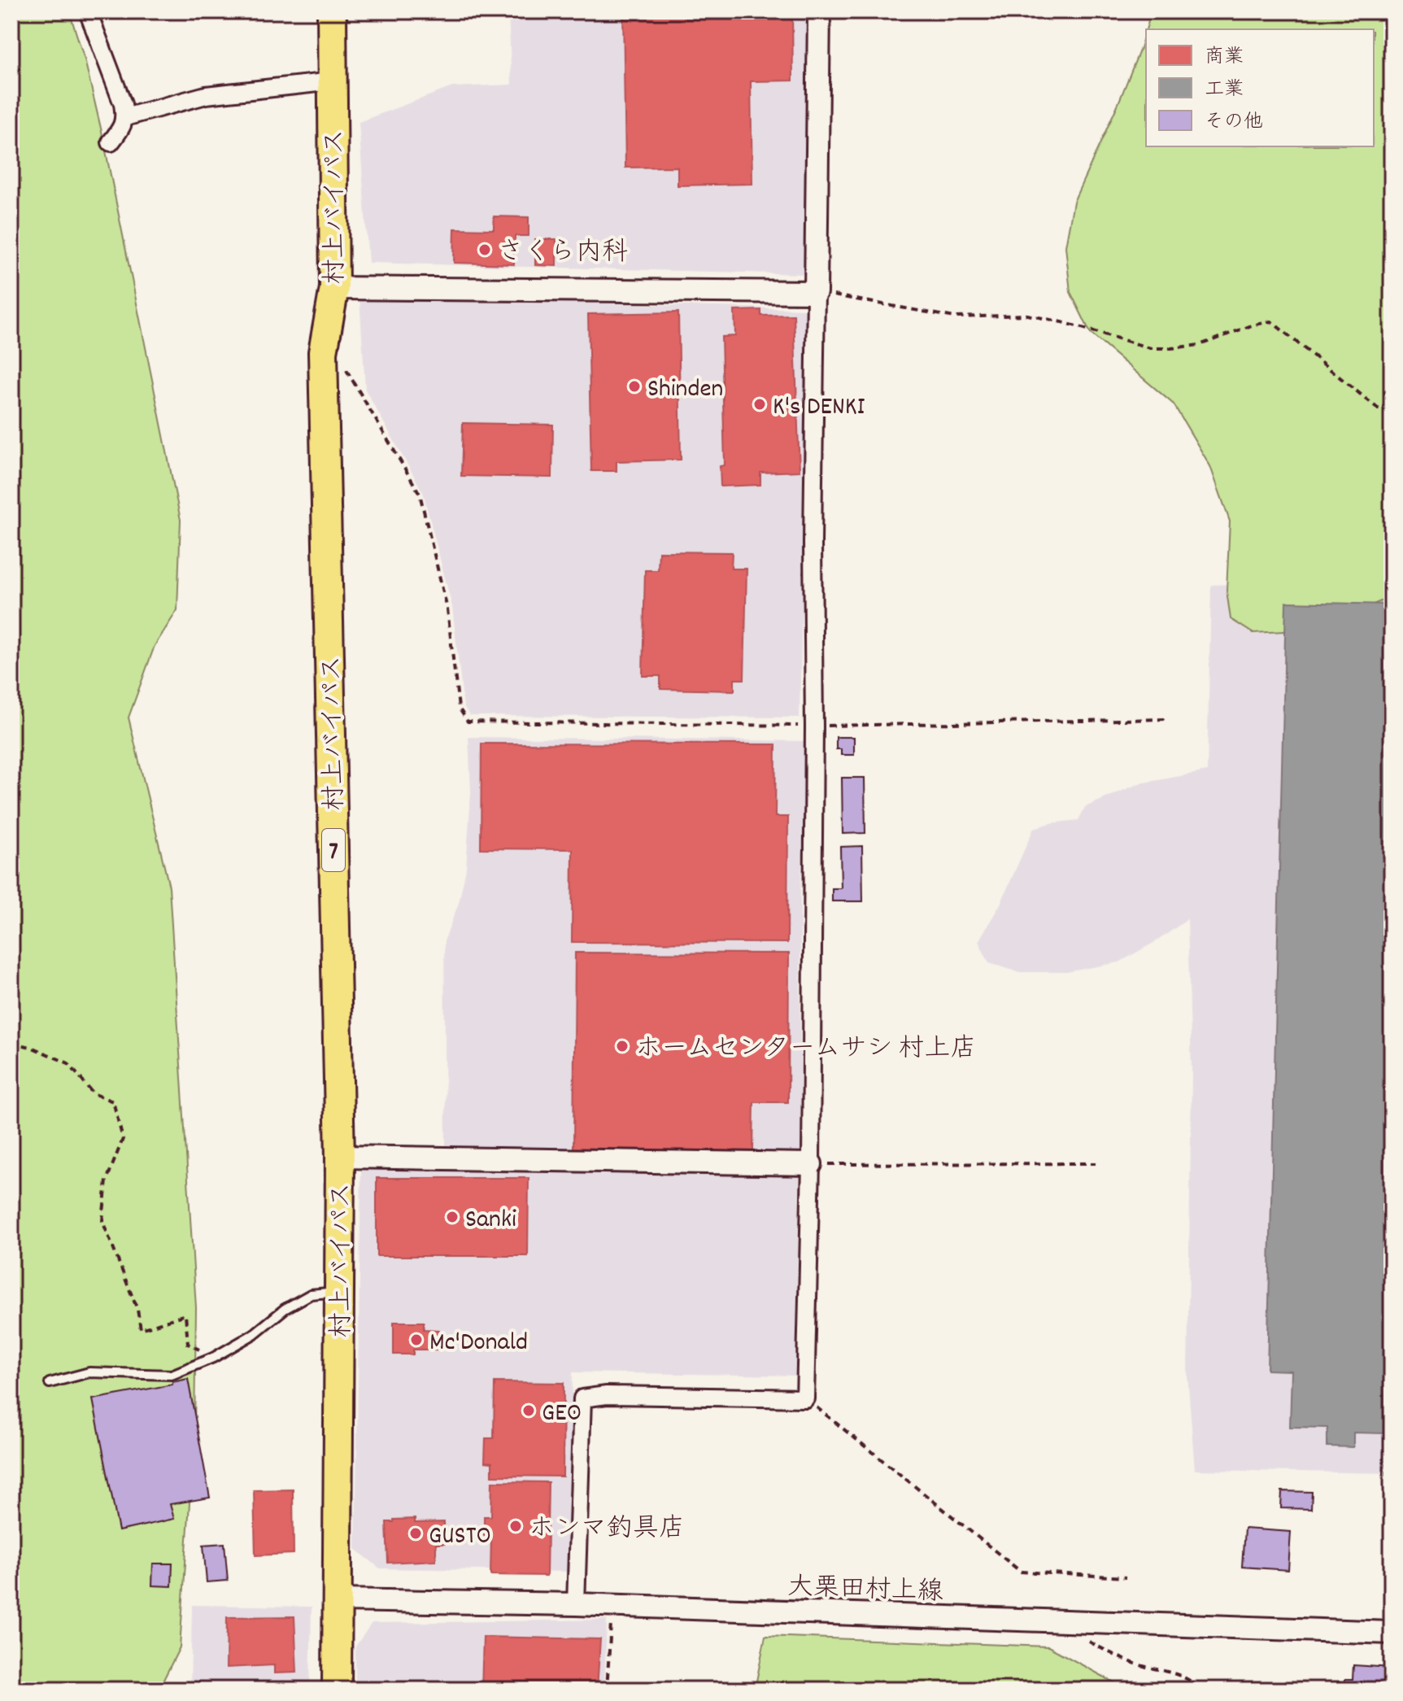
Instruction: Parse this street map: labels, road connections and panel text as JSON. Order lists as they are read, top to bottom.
{
  "streets": {
    "highway": ["村上バイパス", "7"],
    "street": ["大栗田村上線"]
  },
  "crossings": [
    ["村上バイパス", "大栗田村上線"]
  ],
  "places": [
    "さくら内科",
    "Shinden",
    "K's DENKI",
    "ホームセンタームサシ 村上店",
    "Sanki",
    "Mc'Donald",
    "GEO",
    "ホンマ釣具店",
    "GUSTO"
  ],
  "legend": ["商業", "工業", "その他"]
}
